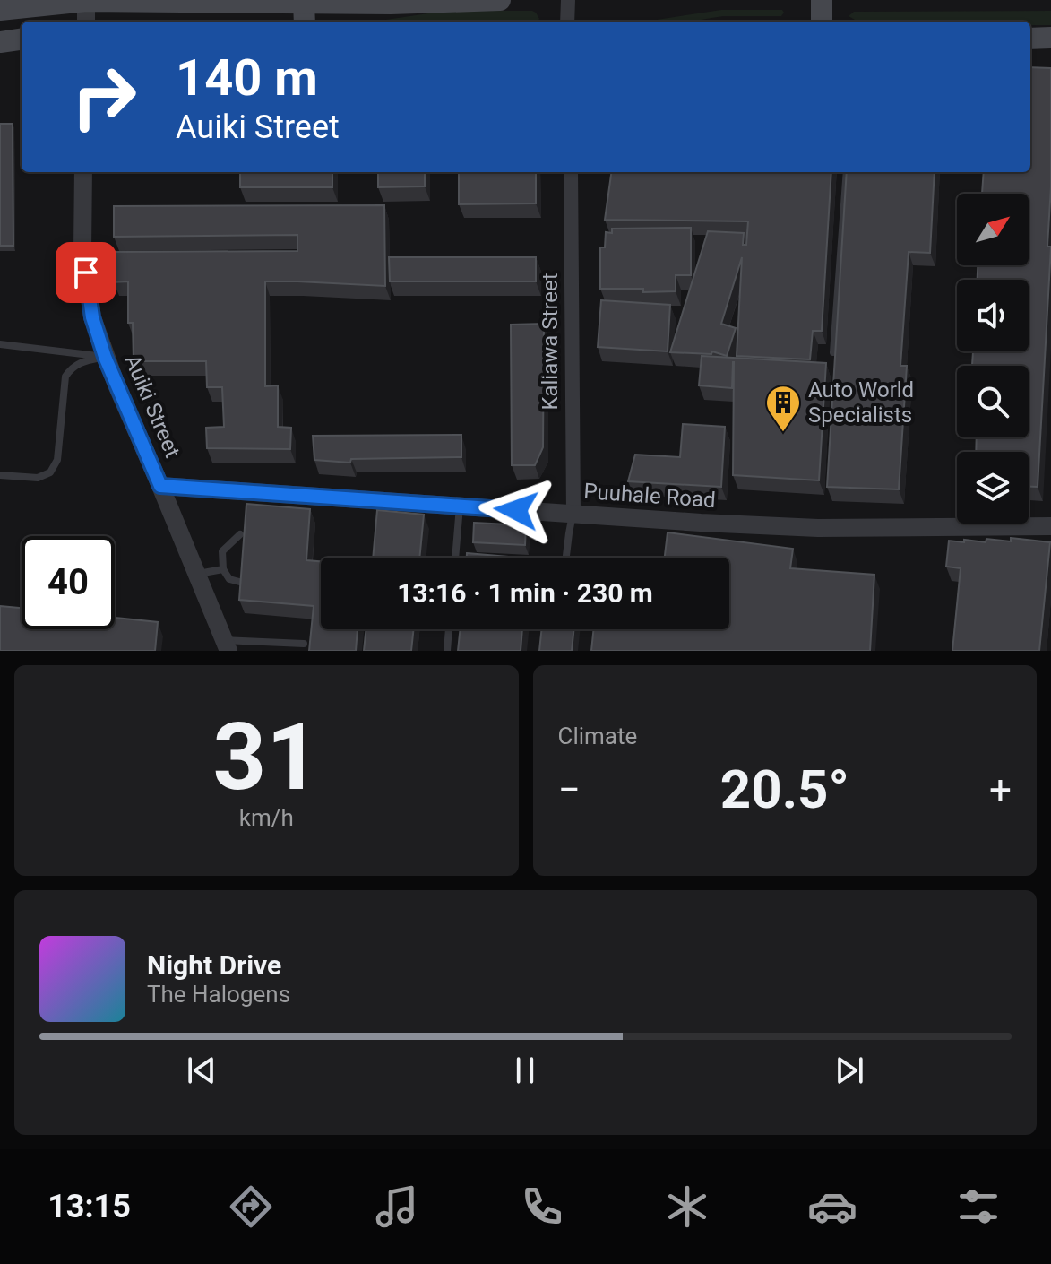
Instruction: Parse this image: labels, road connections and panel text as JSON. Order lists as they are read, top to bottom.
{
  "streets": {
    "street": ["Kaliawa Street", "Auiki Street", "Puuhale Road"]
  },
  "crossings": [
    ["Kaliawa Street", "Puuhale Road"],
    ["Auiki Street", "Puuhale Road"]
  ],
  "places": {
    "building": ["Auto World Specialists"]
  },
  "north": "top right",
  "page": {
    "turn": ["140 m", "Auiki Street"],
    "limit": "40",
    "trip": "13:16 · 1 min · 230 m",
    "tile": [
      ["31", "km/h"],
      "Climate"
    ],
    "heat": ["−", "20.5°", "+"],
    "song": ["Night Drive", "The Halogens"],
    "tabs": "13:15"
  }
}
